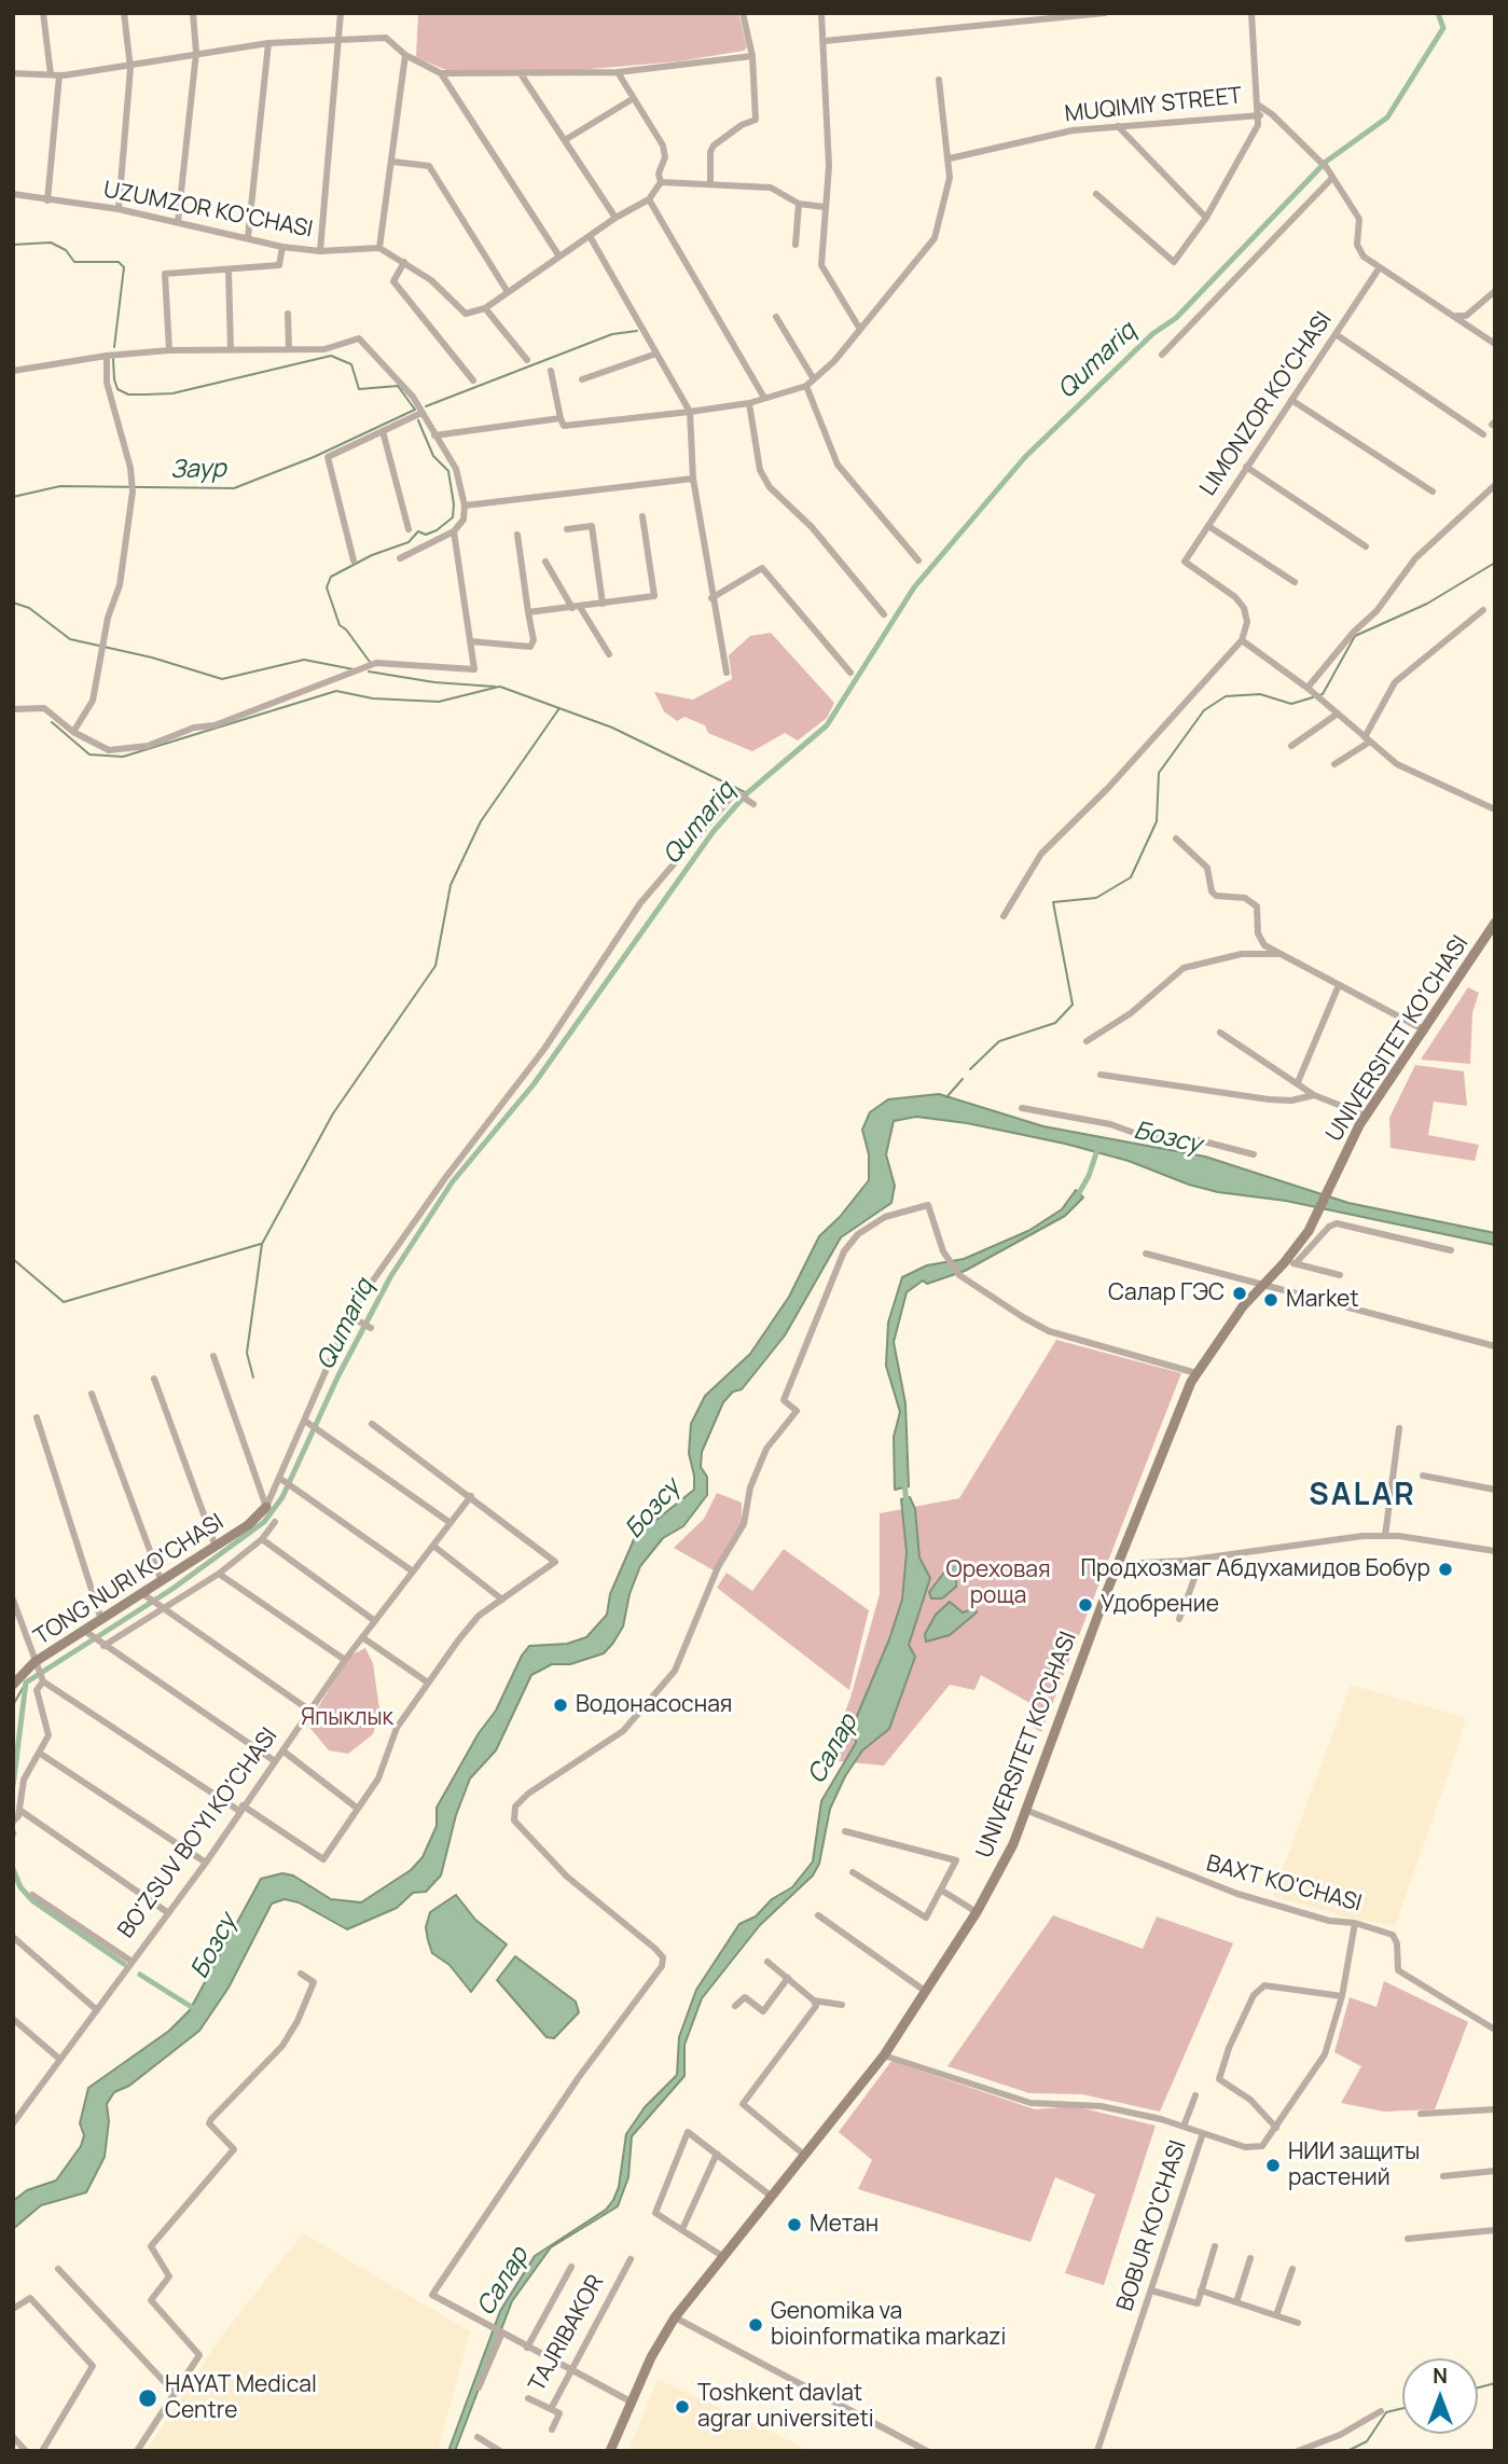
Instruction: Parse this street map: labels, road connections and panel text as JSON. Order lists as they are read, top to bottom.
{
  "streets": {
    "main road": ["UNIVERSITET KO'CHASI", "TONG NURI KO'CHASI"],
    "street": [
      "MUQIMIY STREET",
      "UZUMZOR KO'CHASI",
      "LIMONZOR KO'CHASI",
      "BO'ZSUV BO'YI KO'CHASI",
      "BAXT KO'CHASI",
      "BOBUR KO'CHASI",
      "TAJRIBAKOR"
    ]
  },
  "crossings": [
    ["UNIVERSITET KO'CHASI", "BAXT KO'CHASI"],
    ["BAXT KO'CHASI", "BOBUR KO'CHASI"]
  ],
  "districts": ["SALAR"],
  "water": [
    "Qumariq",
    "Заур",
    "Бозсу",
    "Салар"
  ],
  "parks": ["Ореховая роща", "Япыклык"],
  "places": [
    "Салар ГЭС",
    "Market",
    "Продхозмаг Абдухамидов Бобур",
    "Удобрение",
    "Водонасосная",
    "НИИ защиты растений",
    "Метан",
    "Genomika va bioinformatika markazi",
    "HAYAT Medical Centre",
    "Toshkent davlat agrar universiteti"
  ],
  "north": "top"
}
